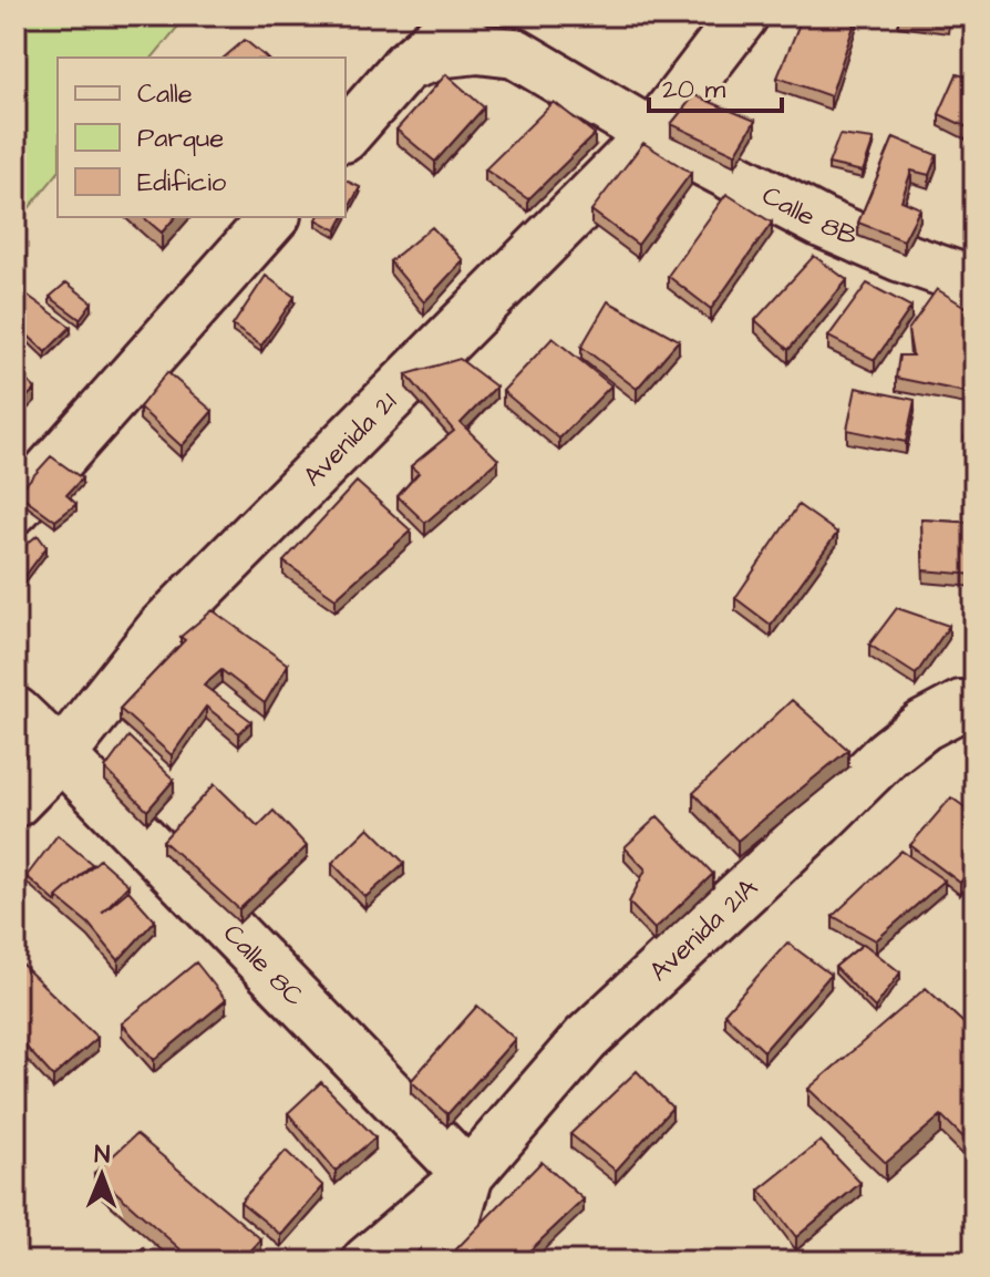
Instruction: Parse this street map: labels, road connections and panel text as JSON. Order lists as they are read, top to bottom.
{
  "streets": {
    "street": [
      "Calle 8B",
      "Avenida 21",
      "Avenida 21A",
      "Calle 8C"
    ]
  },
  "crossings": [
    ["Calle 8B", "Avenida 21"],
    ["Avenida 21", "Calle 8C"],
    ["Avenida 21A", "Calle 8C"]
  ],
  "legend": ["Calle", "Parque", "Edificio"],
  "scale_bar": "20 m",
  "north": "top"
}
